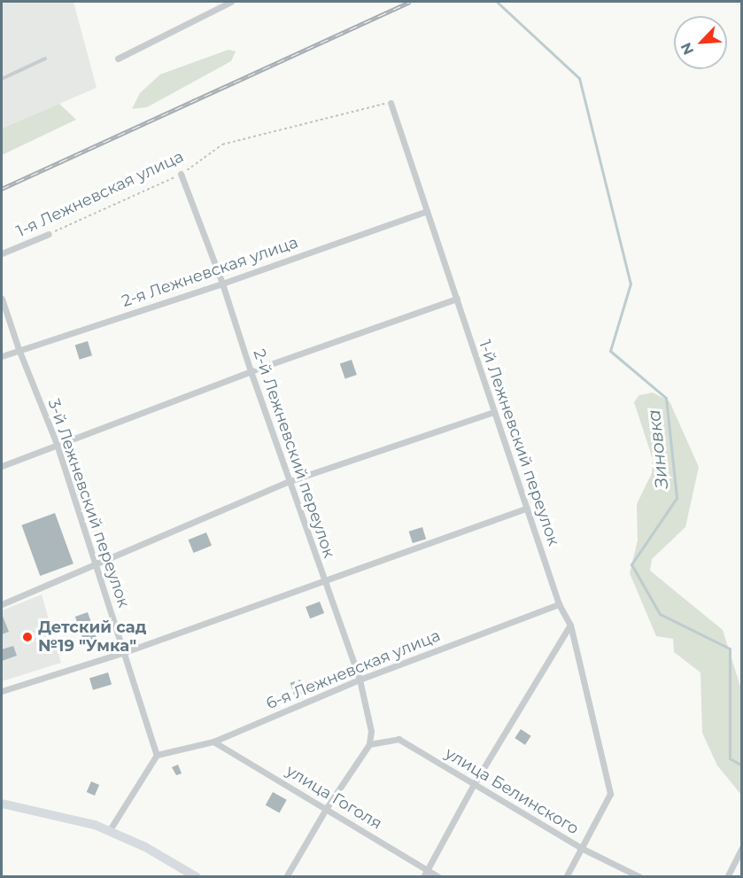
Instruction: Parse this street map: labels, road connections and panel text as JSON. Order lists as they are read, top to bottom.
{
  "streets": {
    "street": [
      "1-я Лежневская улица",
      "2-я Лежневская улица",
      "1-й Лежневский переулок",
      "2-й Лежневский переулок",
      "3-й Лежневский переулок",
      "6-я Лежневская улица",
      "улица Белинского",
      "улица Гоголя"
    ]
  },
  "crossings": [
    ["1-я Лежневская улица", "1-й Лежневский переулок"],
    ["1-я Лежневская улица", "2-й Лежневский переулок"],
    ["2-я Лежневская улица", "1-й Лежневский переулок"],
    ["2-я Лежневская улица", "2-й Лежневский переулок"],
    ["2-я Лежневская улица", "3-й Лежневский переулок"],
    ["1-й Лежневский переулок", "6-я Лежневская улица"],
    ["1-й Лежневский переулок", "улица Белинского"],
    ["2-й Лежневский переулок", "6-я Лежневская улица"],
    ["2-й Лежневский переулок", "улица Белинского"],
    ["3-й Лежневский переулок", "6-я Лежневская улица"],
    ["6-я Лежневская улица", "улица Гоголя"]
  ],
  "water": ["Зиновка"],
  "places": ["Детский сад №19 \"Умка\""],
  "north": "bottom left"
}
